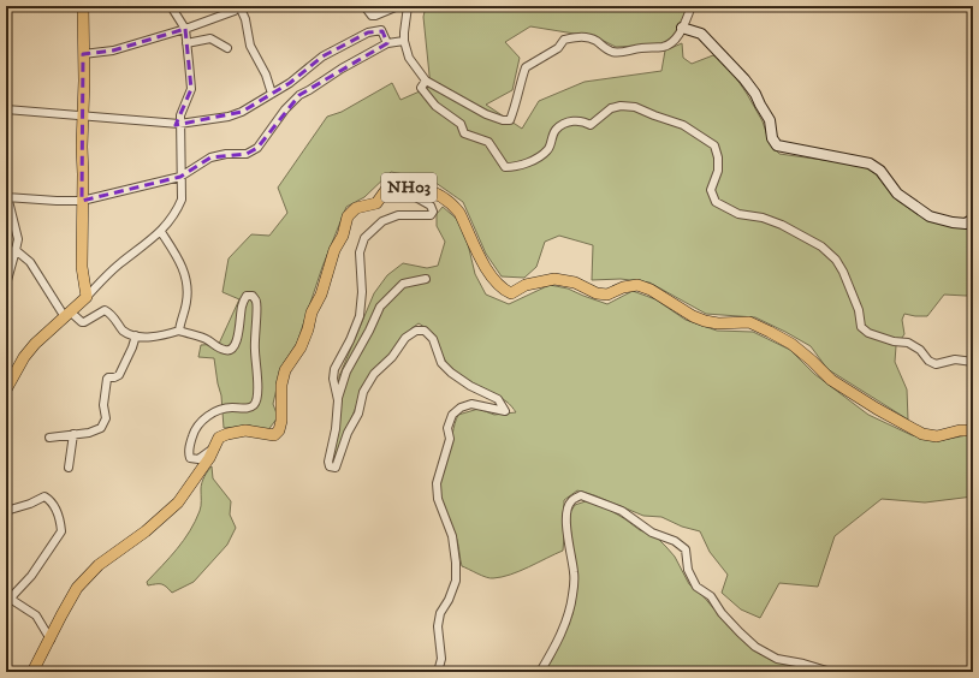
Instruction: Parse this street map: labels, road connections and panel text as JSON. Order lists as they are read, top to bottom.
{
  "streets": {
    "main road": ["NH03"]
  }
}
